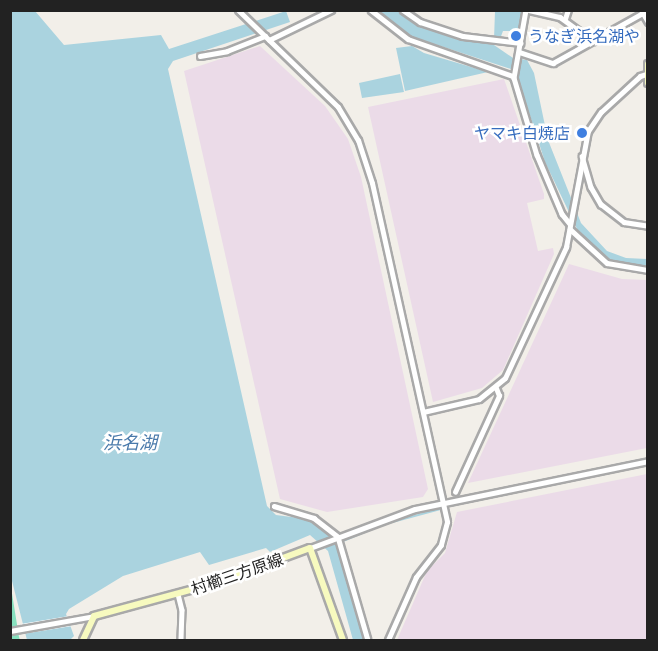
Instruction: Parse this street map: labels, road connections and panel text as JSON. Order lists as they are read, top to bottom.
{
  "streets": {
    "main road": ["村櫛三方原線"]
  },
  "water": ["浜名湖"],
  "places": ["うなぎ浜名湖や", "ヤマキ白焼店"]
}
